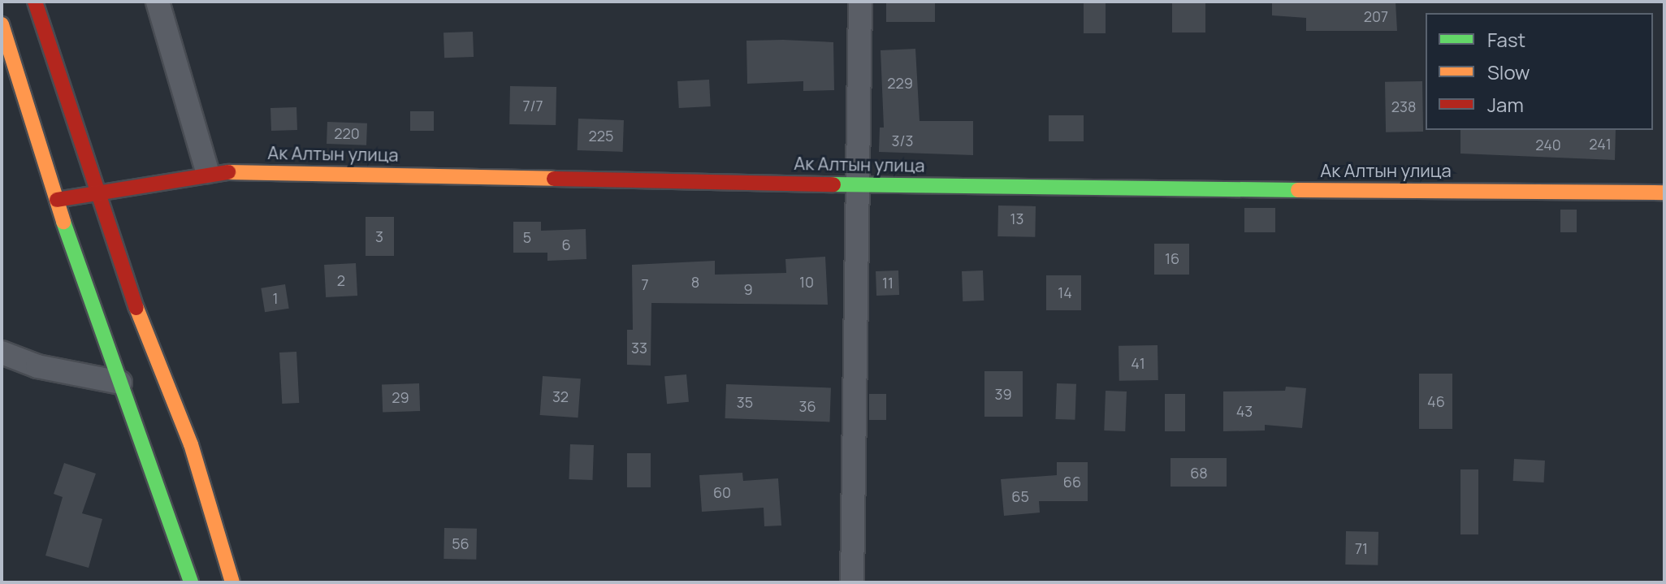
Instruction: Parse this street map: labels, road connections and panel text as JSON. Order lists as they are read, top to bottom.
{
  "streets": {
    "street": ["Ак Алтын улица"]
  },
  "house_numbers": [
    "207",
    "229",
    "7/7",
    "238",
    "220",
    "225",
    "3/3",
    "241",
    "240",
    "13",
    "3",
    "5",
    "6",
    "16",
    "2",
    "8",
    "10",
    "11",
    "7",
    "9",
    "14",
    "1",
    "33",
    "41",
    "39",
    "32",
    "29",
    "46",
    "35",
    "36",
    "43",
    "68",
    "66",
    "60",
    "65",
    "56",
    "71"
  ],
  "legend": ["Fast", "Slow", "Jam"]
}
